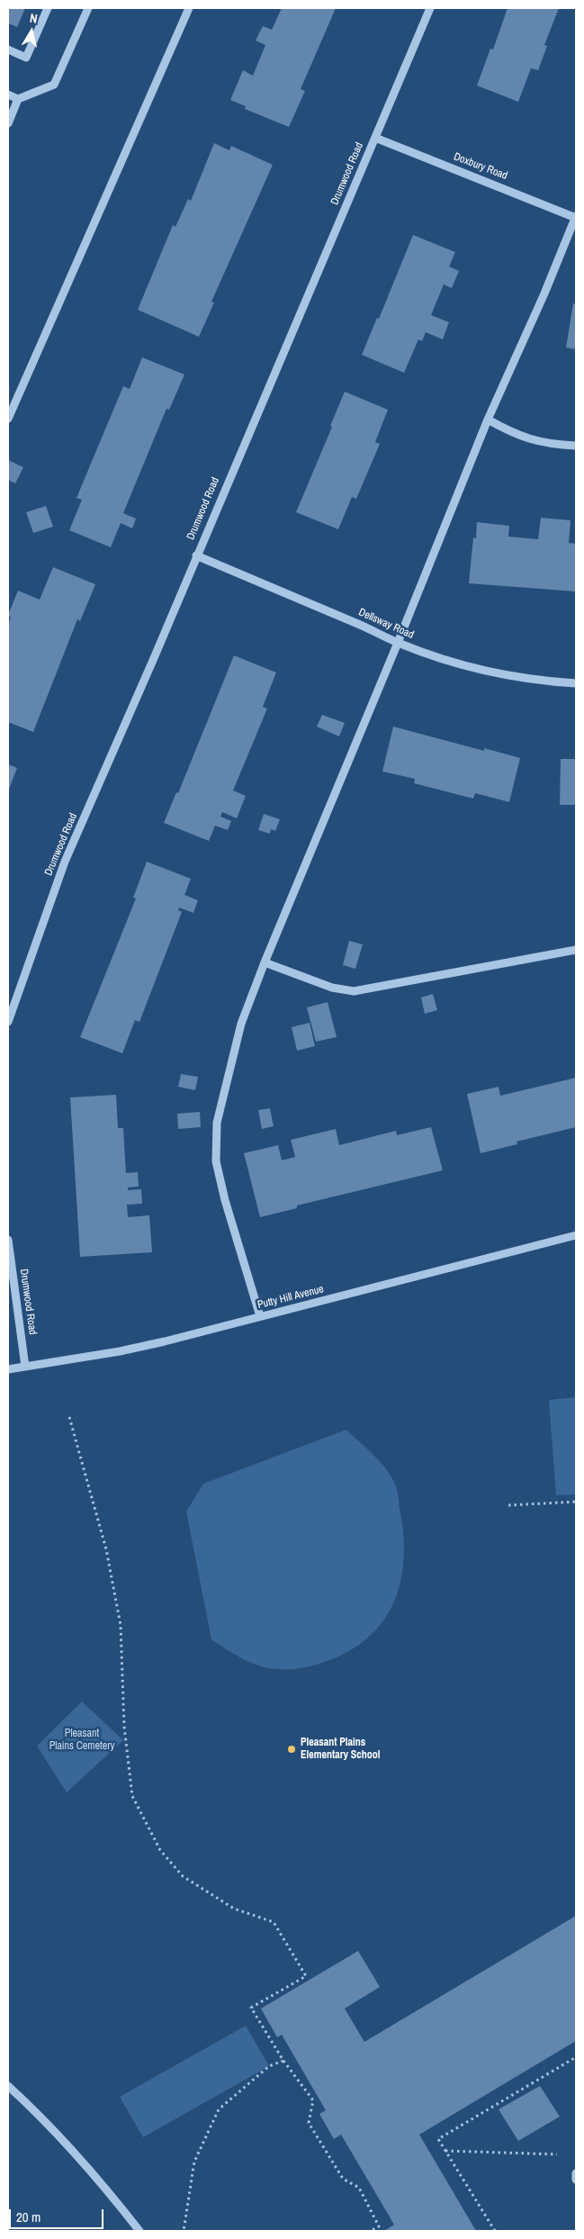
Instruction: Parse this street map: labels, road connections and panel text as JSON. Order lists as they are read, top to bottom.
{
  "streets": {
    "street": [
      "Doxbury Road",
      "Drumwood Road",
      "Dellsway Road",
      "Putty Hill Avenue"
    ]
  },
  "crossings": [
    ["Doxbury Road", "Drumwood Road"],
    ["Drumwood Road", "Dellsway Road"],
    ["Drumwood Road", "Putty Hill Avenue"]
  ],
  "parks": ["Pleasant Plains Cemetery"],
  "places": ["Pleasant Plains Elementary School"],
  "scale_bar": "20 m",
  "north": "top"
}
